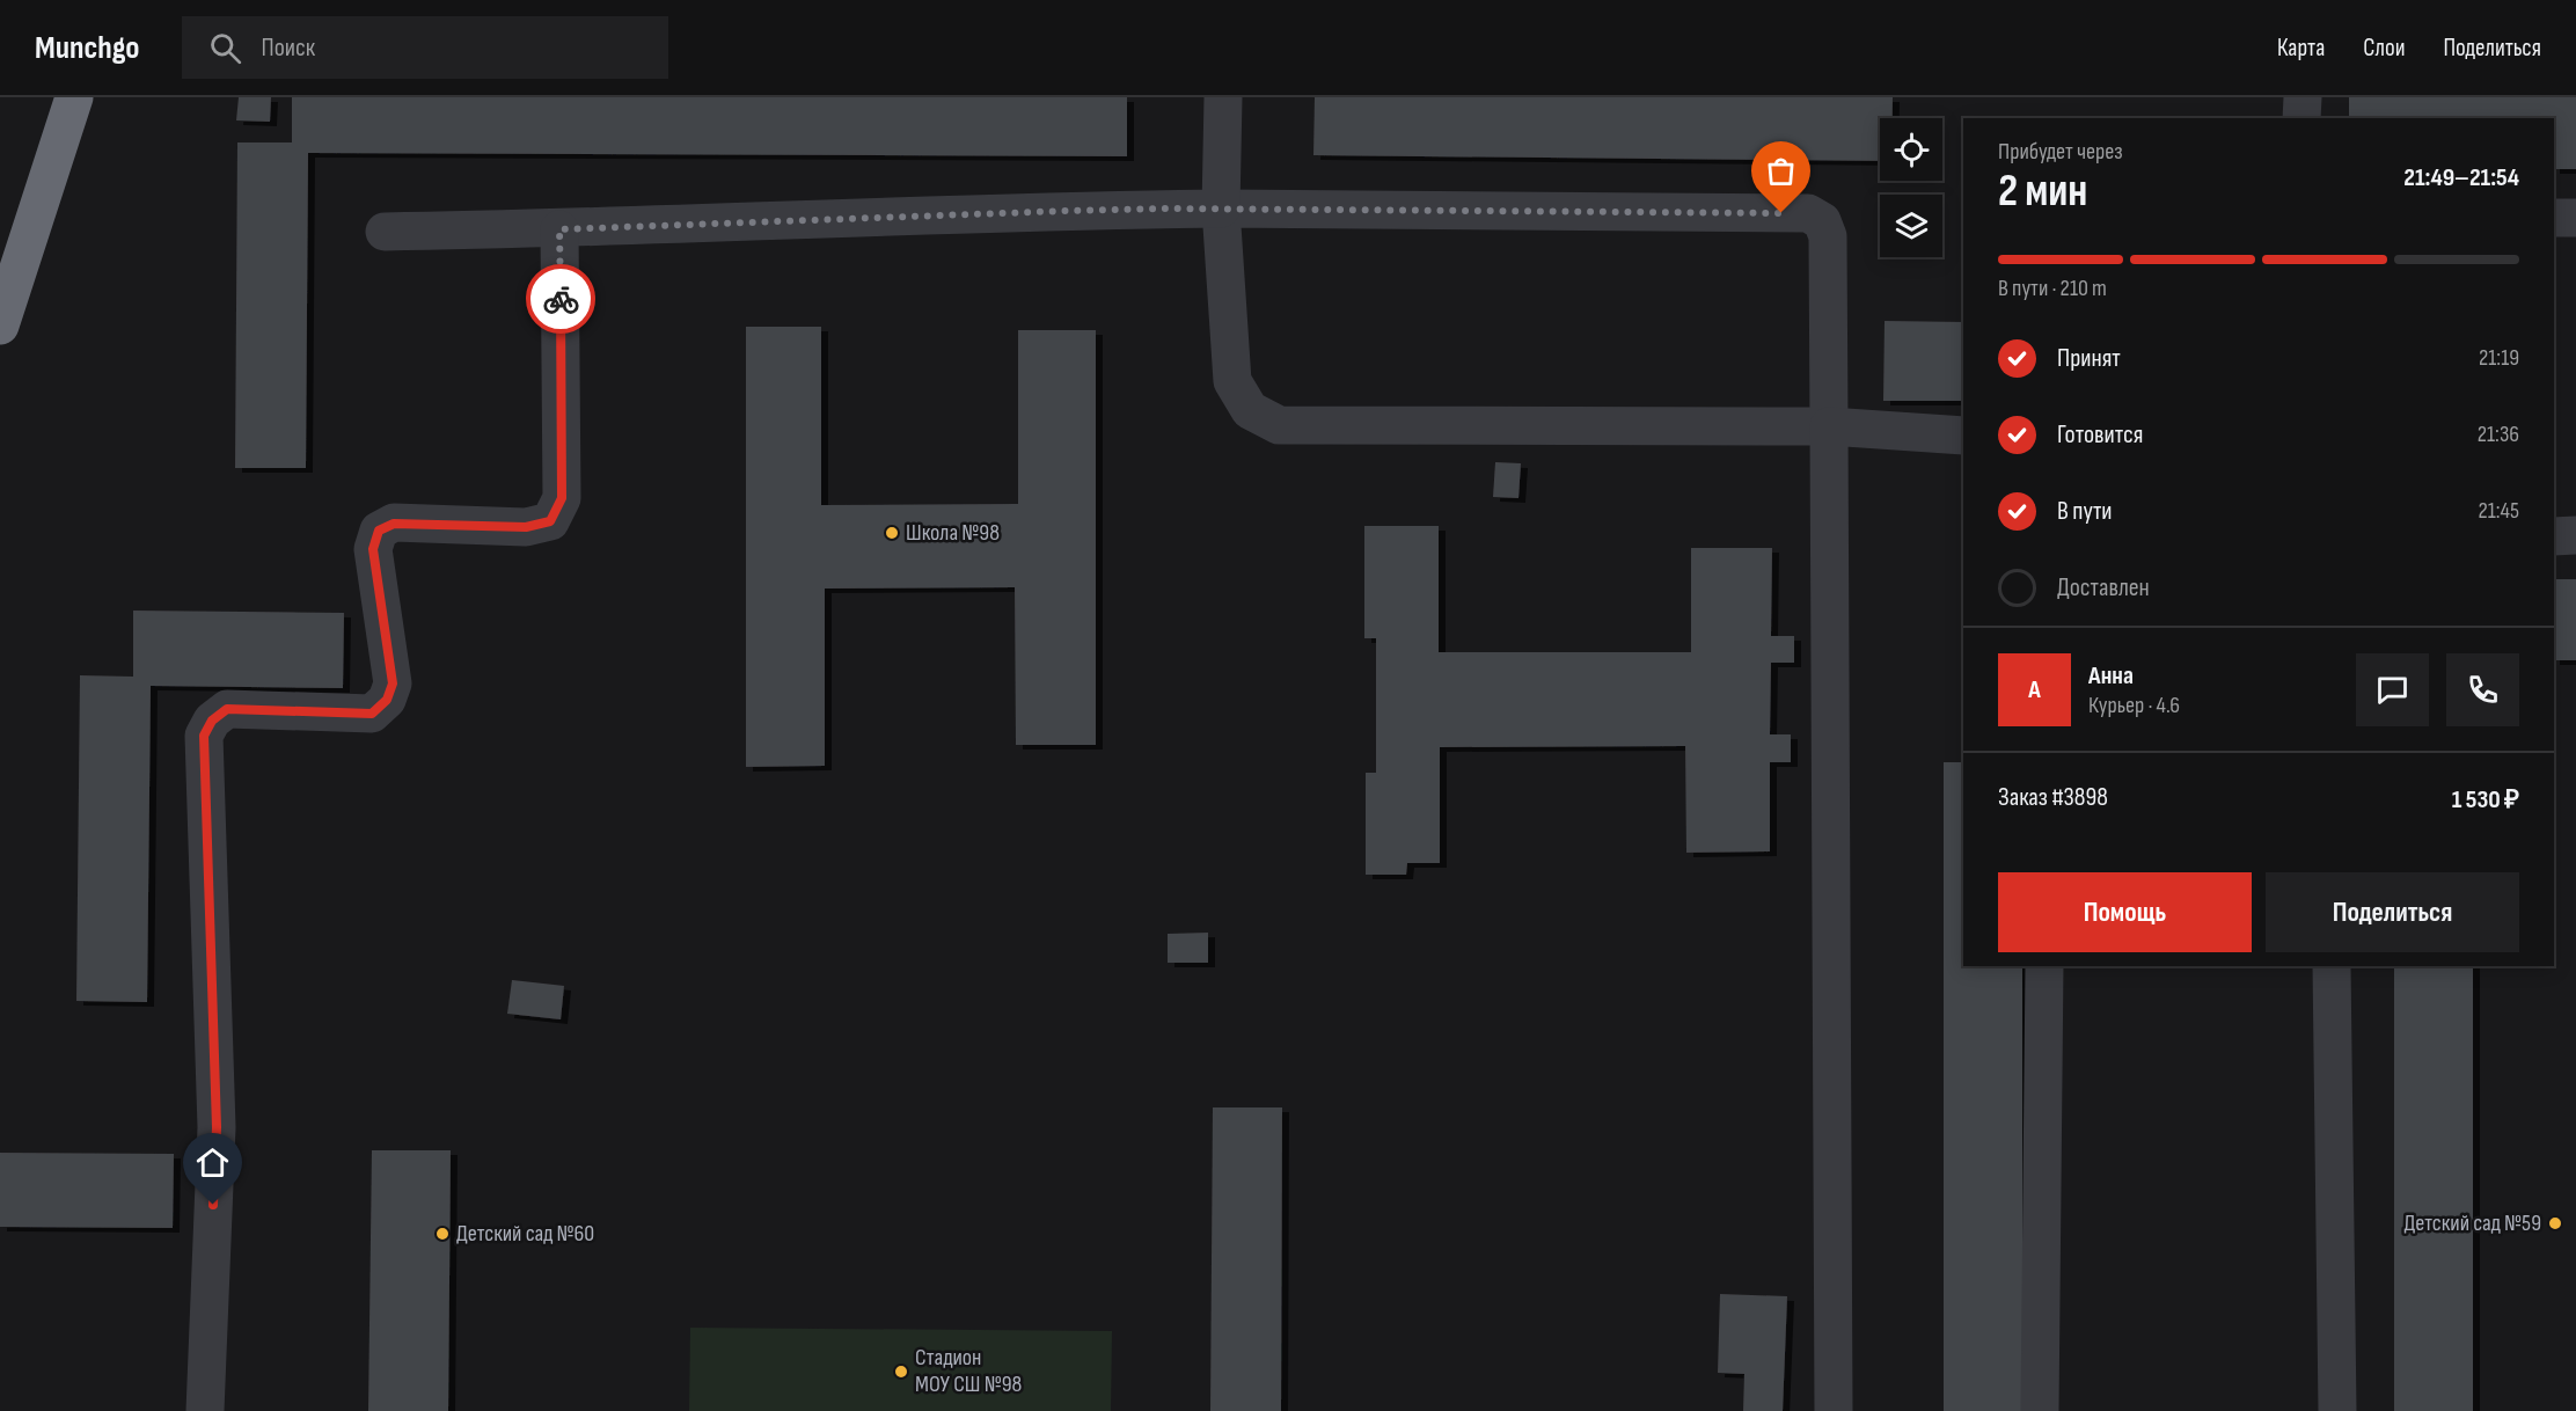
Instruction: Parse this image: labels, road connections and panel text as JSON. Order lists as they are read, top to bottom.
{
  "places": [
    "Школа №98",
    "Детский сад №59",
    "Детский сад №60",
    "Стадион МОУ СШ №98"
  ],
  "page": {
    "header": "Munchgo",
    "search": "Поиск",
    "nav": ["Карта", "Слои", "Поделиться"],
    "heading": ["2 мин", "Прибудет через", "21:49–21:54"],
    "panel": [
      "Анна",
      "Курьер · 4.6",
      "Заказ #3898",
      "1 530 ₽"
    ],
    "bar": "В пути · 210 m",
    "list": [
      ["Принят", "21:19"],
      ["Готовится", "21:36"],
      ["В пути", "21:45"],
      "Доставлен"
    ],
    "round": "А",
    "buttons": ["Помощь", "Поделиться"]
  }
}
